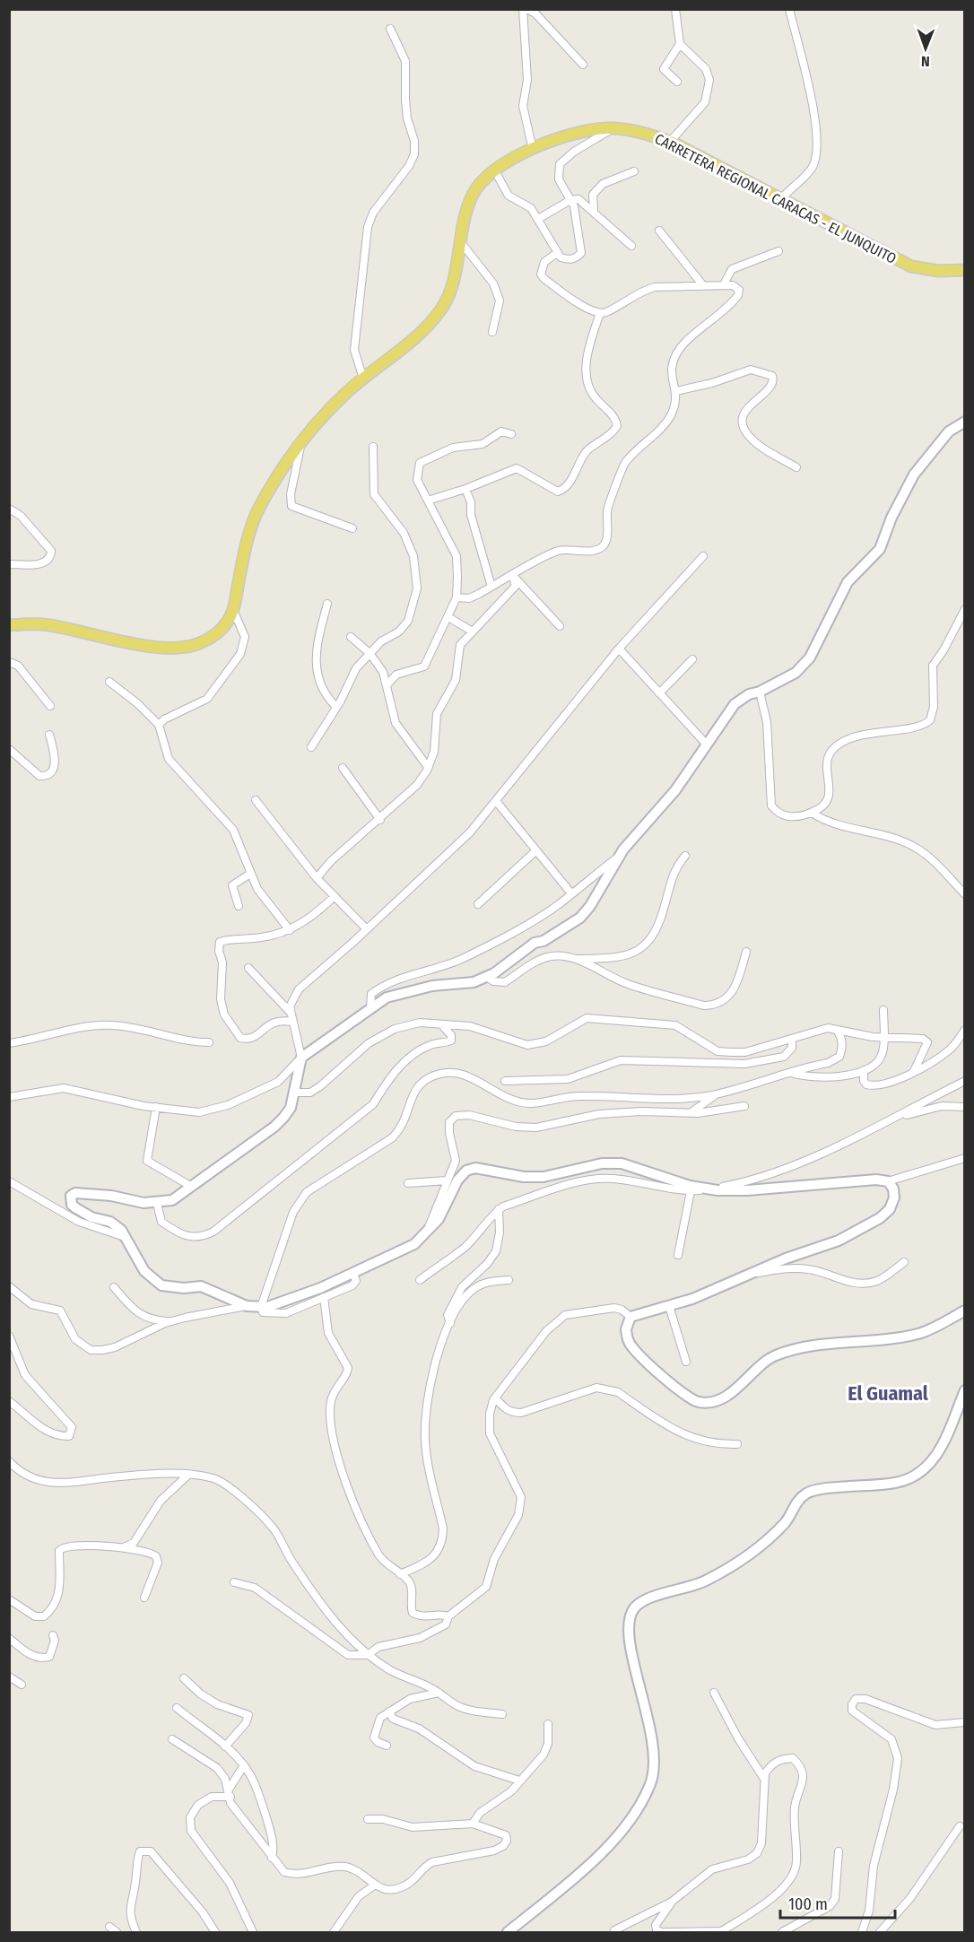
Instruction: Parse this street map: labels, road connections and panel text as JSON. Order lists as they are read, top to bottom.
{
  "streets": {
    "main road": ["CARRETERA REGIONAL CARACAS - EL JUNQUITO"]
  },
  "districts": ["El Guamal"],
  "scale_bar": "100 m",
  "north": "bottom"
}
